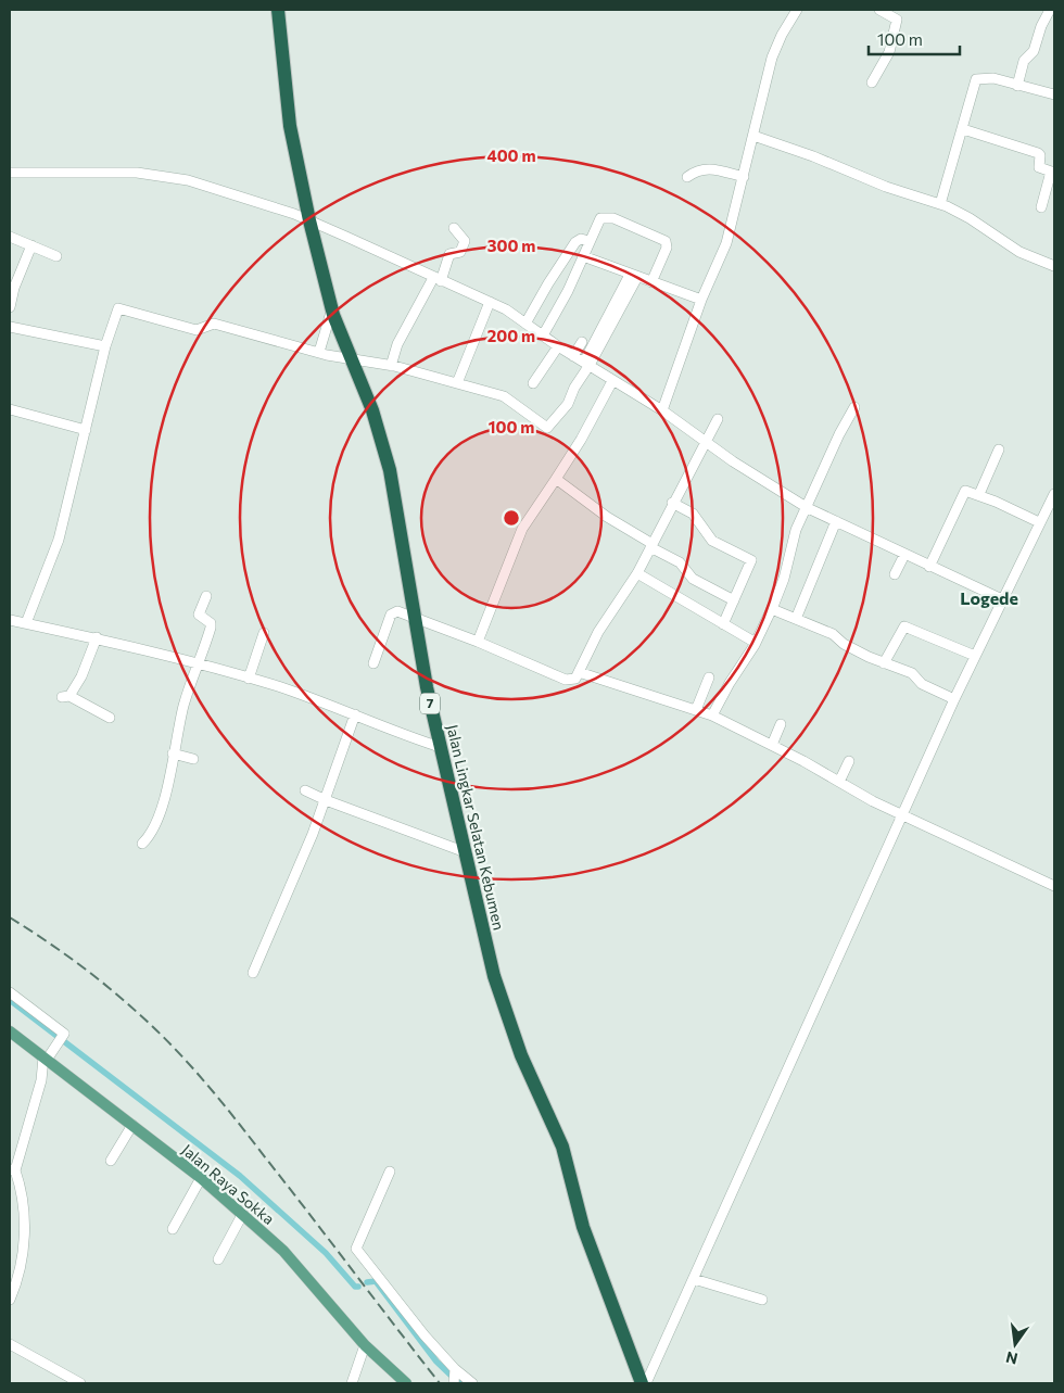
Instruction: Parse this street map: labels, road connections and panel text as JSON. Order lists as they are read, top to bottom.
{
  "streets": {
    "highway": ["7", "Jalan Lingkar Selatan Kebumen"],
    "main road": ["Jalan Raya Sokka"]
  },
  "districts": ["Logede"],
  "scale_bar": "100 m",
  "north": "bottom",
  "rings": [
    "400 m",
    "300 m",
    "200 m",
    "100 m"
  ]
}
